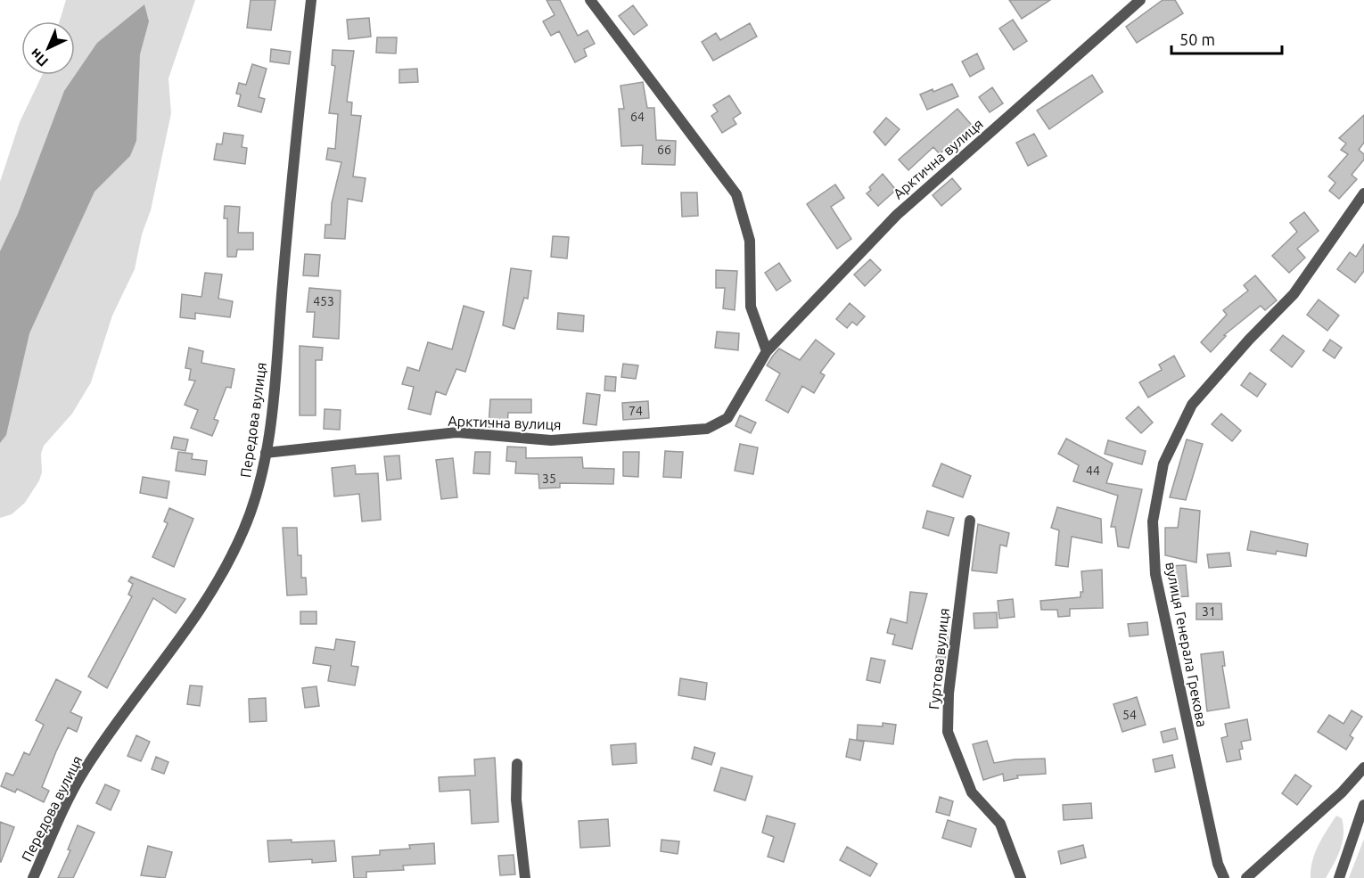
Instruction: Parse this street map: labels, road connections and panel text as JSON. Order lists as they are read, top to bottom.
{
  "streets": {
    "street": [
      "Арктична вулиця",
      "Передова вулиця",
      "вулиця Генерала Грекова",
      "Гуртова вулиця"
    ]
  },
  "crossings": [
    ["Арктична вулиця", "Передова вулиця"]
  ],
  "house_numbers": [
    "64",
    "66",
    "453",
    "74",
    "44",
    "35",
    "31",
    "54"
  ],
  "scale_bar": "50 m",
  "north": "bottom left"
}
